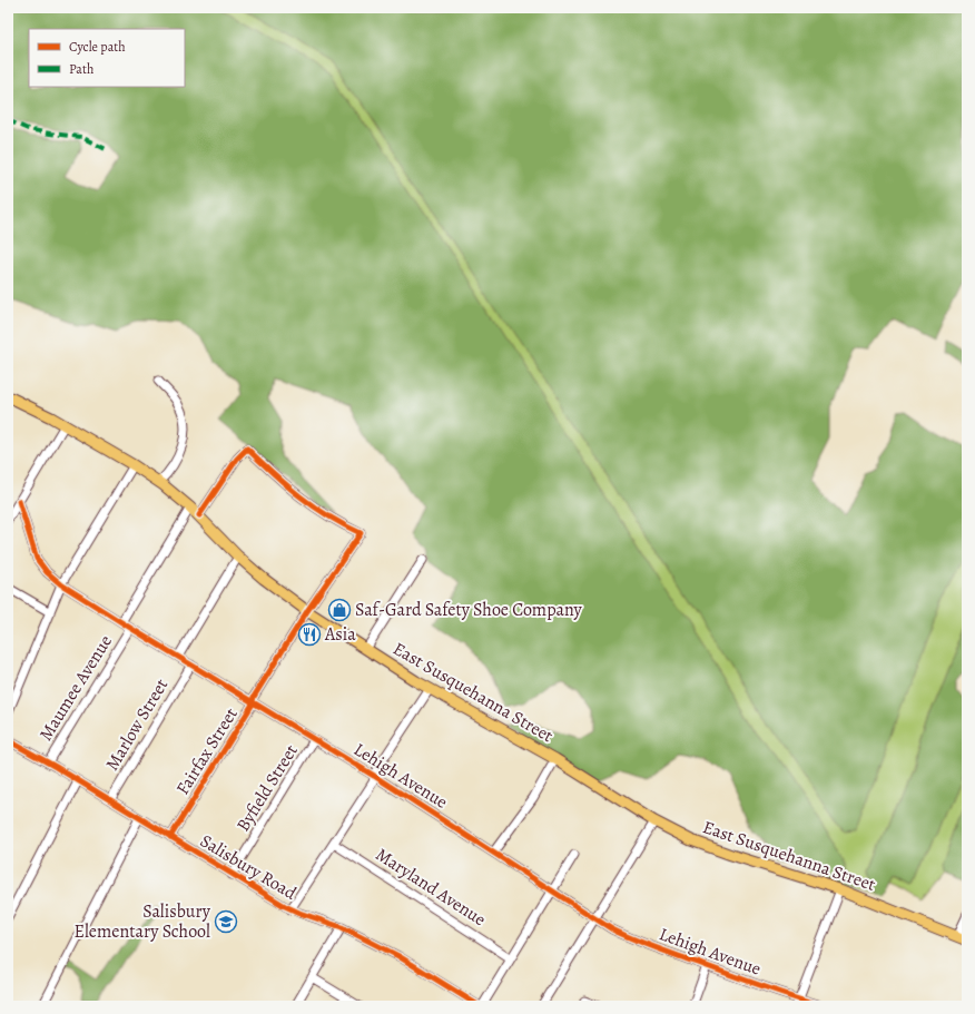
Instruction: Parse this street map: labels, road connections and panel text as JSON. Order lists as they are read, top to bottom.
{
  "streets": {
    "main road": ["East Susquehanna Street"],
    "street": [
      "Maumee Avenue",
      "Marlow Street",
      "Fairfax Street",
      "Lehigh Avenue",
      "Byfield Street",
      "Salisbury Road",
      "Maryland Avenue"
    ]
  },
  "crossings": [
    ["Maumee Avenue", "East Susquehanna Street"],
    ["Maumee Avenue", "Lehigh Avenue"],
    ["Maumee Avenue", "Salisbury Road"],
    ["East Susquehanna Street", "Fairfax Street"],
    ["Marlow Street", "Lehigh Avenue"],
    ["Marlow Street", "Salisbury Road"],
    ["Fairfax Street", "Lehigh Avenue"],
    ["Fairfax Street", "Salisbury Road"],
    ["Lehigh Avenue", "Byfield Street"],
    ["Byfield Street", "Salisbury Road"]
  ],
  "places": {
    "shop": ["Saf-Gard Safety Shoe Company"],
    "restaurant": ["Asia"],
    "school or university": ["Salisbury Elementary School"]
  },
  "legend": ["Cycle path", "Path"]
}
